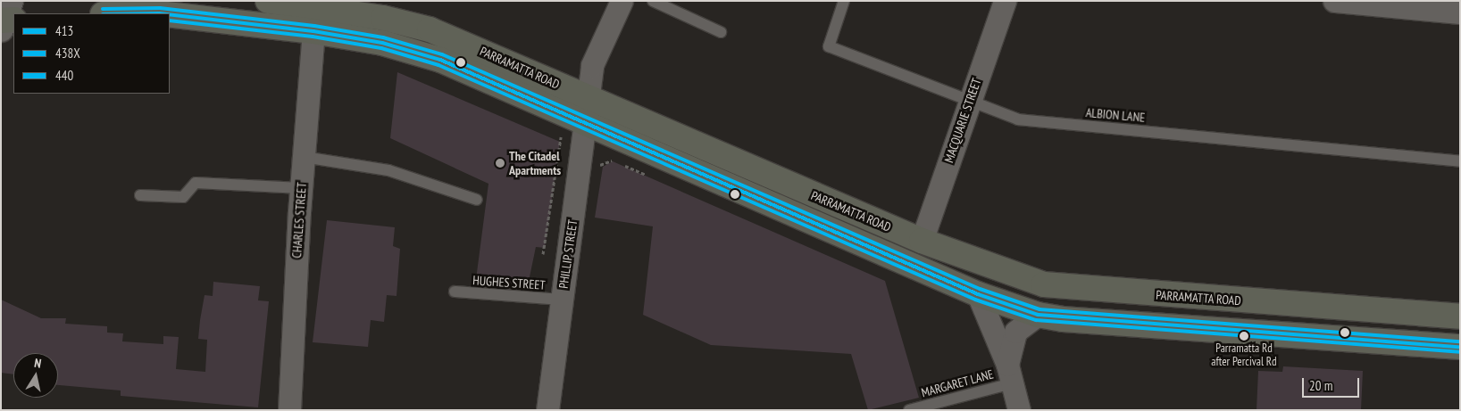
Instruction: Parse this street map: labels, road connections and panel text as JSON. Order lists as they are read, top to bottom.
{
  "streets": {
    "highway": ["PARRAMATTA ROAD"],
    "street": ["MACQUARIE STREET", "CHARLES STREET", "PHILLIP STREET"],
    "lane": ["ALBION LANE", "HUGHES STREET", "MARGARET LANE"]
  },
  "crossings": [
    ["PARRAMATTA ROAD", "MACQUARIE STREET"],
    ["PARRAMATTA ROAD", "CHARLES STREET"],
    ["PARRAMATTA ROAD", "PHILLIP STREET"],
    ["ALBION LANE", "MACQUARIE STREET"],
    ["PHILLIP STREET", "HUGHES STREET"]
  ],
  "places": ["The Citadel Apartments", "Parramatta Rd after Percival Rd"],
  "lines": ["transit line 440", "transit line 413", "transit line 438X"],
  "legend": ["413", "438X", "440"],
  "scale_bar": "20 m",
  "north": "top"
}
